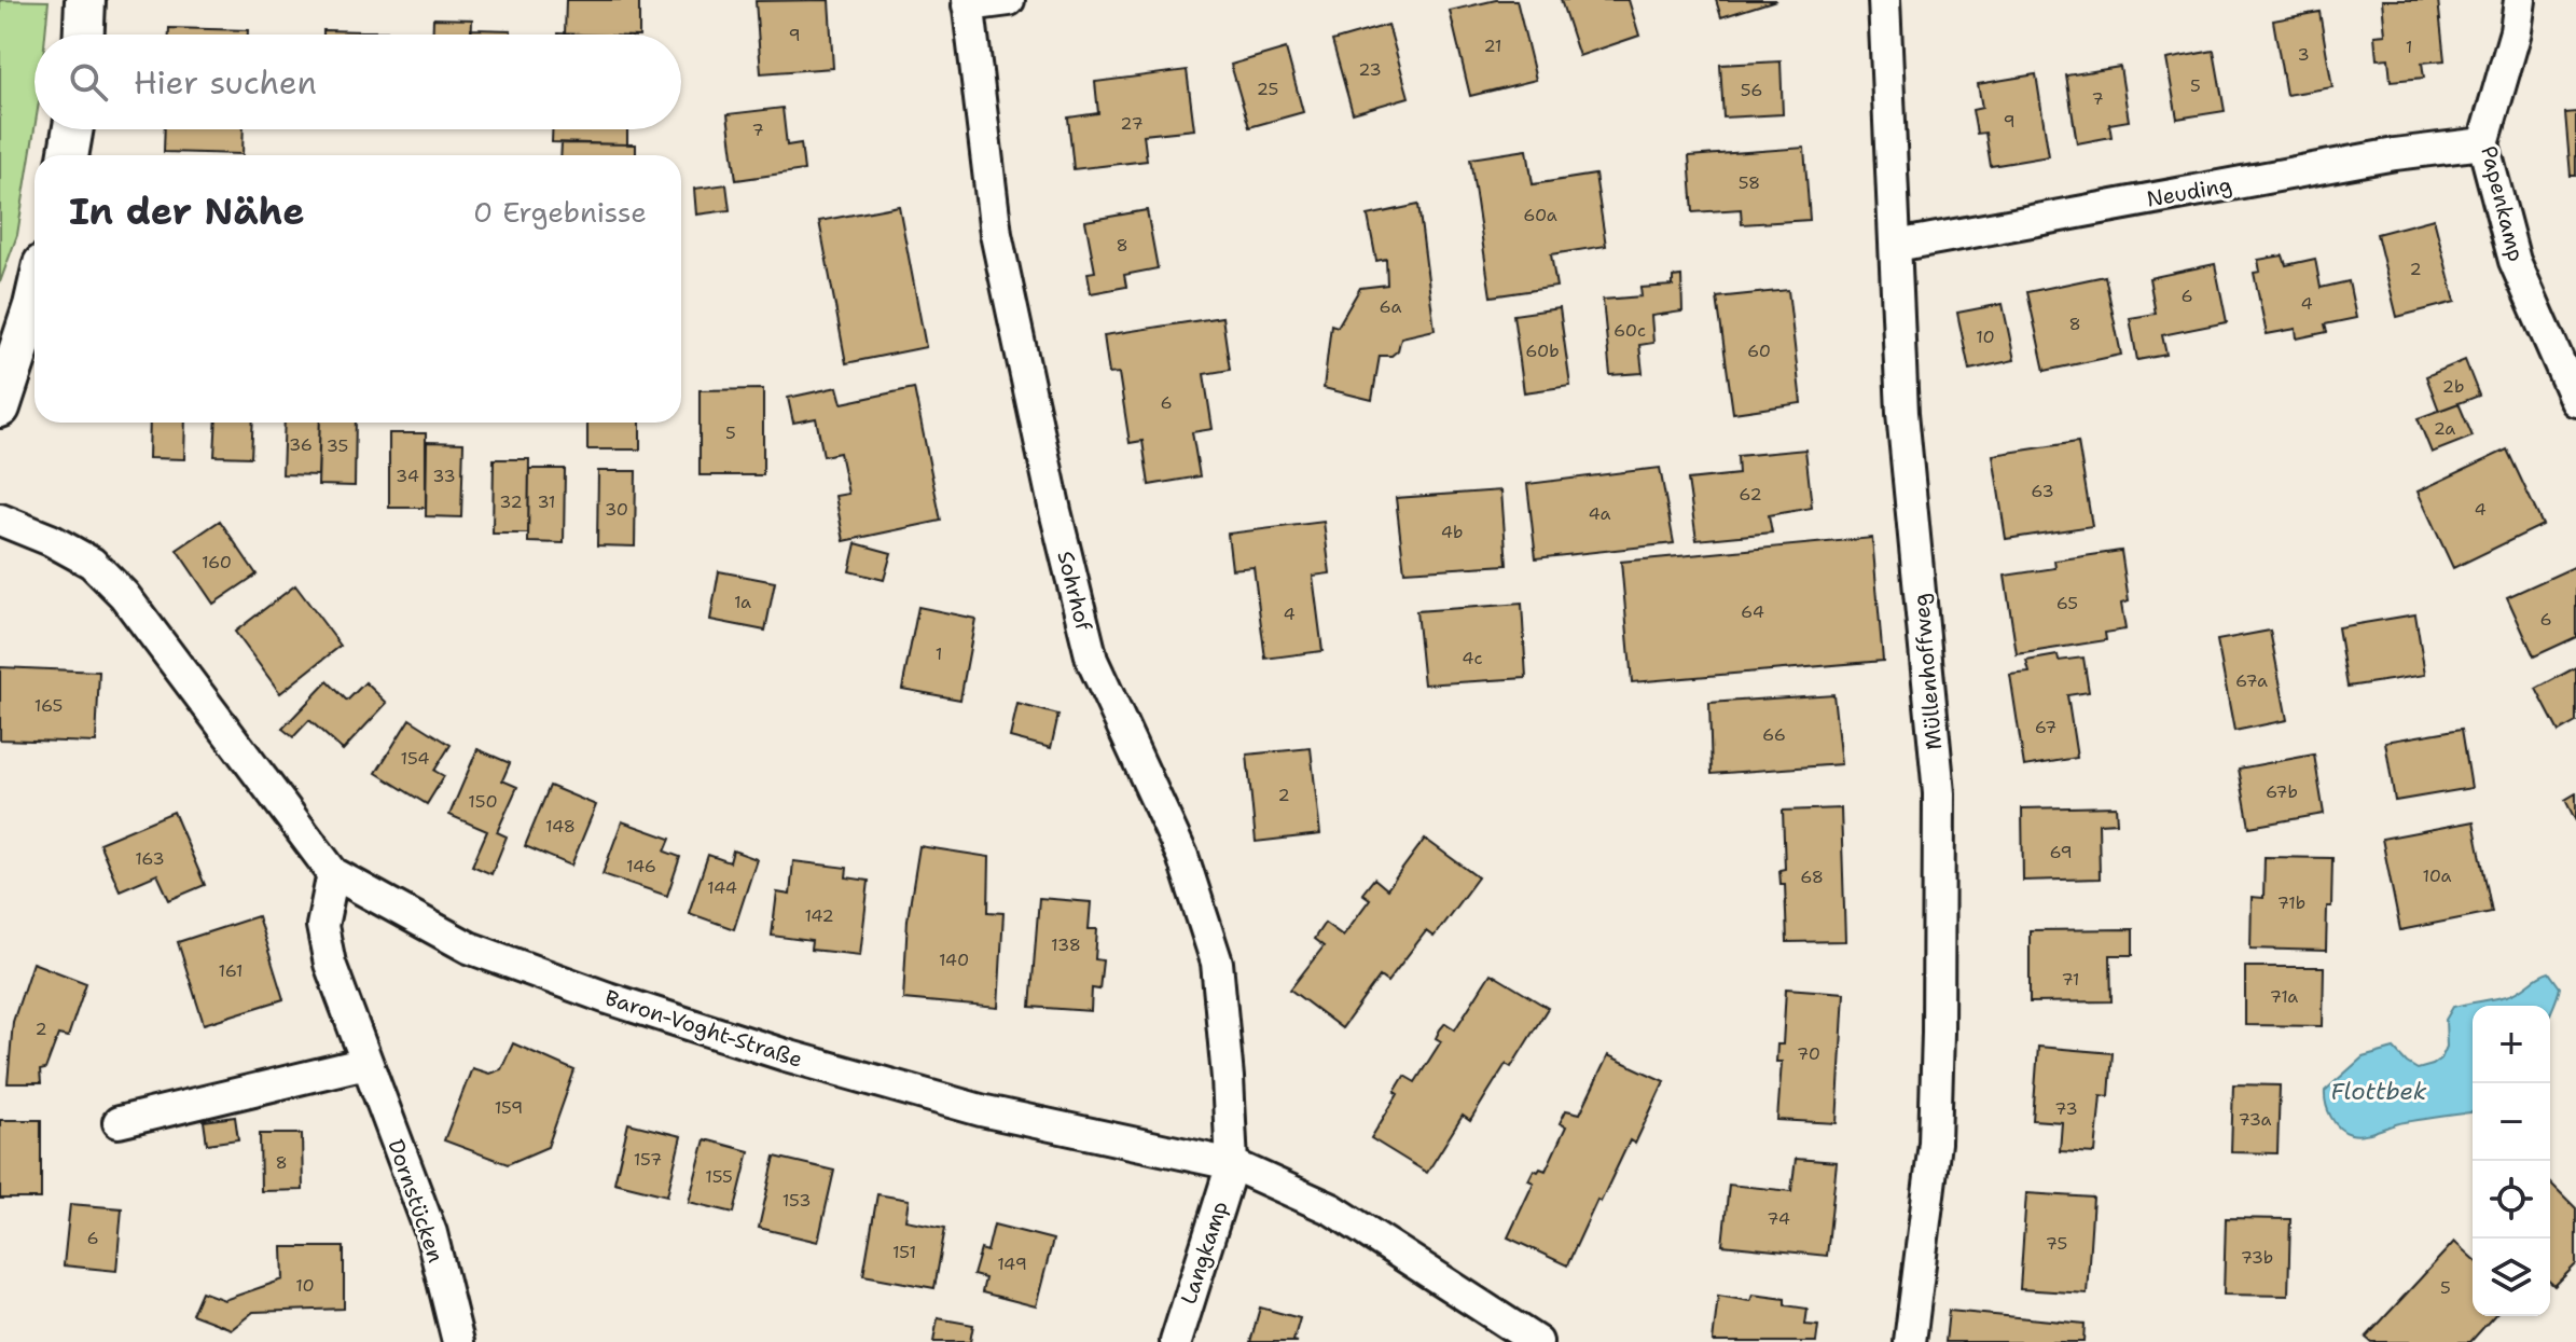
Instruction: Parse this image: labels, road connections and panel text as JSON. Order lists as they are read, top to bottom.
{
  "streets": {
    "street": [
      "Neuding",
      "Papenkamp",
      "Sohrhof",
      "Müllenhoffweg",
      "Baron-Voght-Straße",
      "Dornstücken",
      "Langkamp"
    ]
  },
  "crossings": [
    ["Neuding", "Papenkamp"],
    ["Neuding", "Müllenhoffweg"],
    ["Sohrhof", "Baron-Voght-Straße"],
    ["Sohrhof", "Langkamp"],
    ["Baron-Voght-Straße", "Dornstücken"],
    ["Baron-Voght-Straße", "Langkamp"]
  ],
  "water": ["Flottbek"],
  "house_numbers": [
    "9",
    "21",
    "1",
    "3",
    "23",
    "5",
    "25",
    "56",
    "7",
    "9",
    "27",
    "7",
    "58",
    "60a",
    "8",
    "2",
    "6",
    "4",
    "6a",
    "8",
    "60c",
    "10",
    "60b",
    "60",
    "2b",
    "6",
    "2a",
    "5",
    "36",
    "35",
    "34",
    "33",
    "63",
    "62",
    "32",
    "31",
    "30",
    "4",
    "4a",
    "4b",
    "160",
    "1a",
    "65",
    "64",
    "4",
    "6",
    "1",
    "4c",
    "67a",
    "165",
    "67",
    "66",
    "154",
    "67b",
    "2",
    "150",
    "148",
    "69",
    "163",
    "146",
    "10a",
    "68",
    "144",
    "71b",
    "142",
    "138",
    "140",
    "161",
    "71",
    "71a",
    "2",
    "70",
    "159",
    "73",
    "73a",
    "157",
    "8",
    "155",
    "153",
    "74",
    "6",
    "75",
    "151",
    "73b",
    "149",
    "10",
    "5"
  ],
  "page": {
    "search": "Hier suchen",
    "heading": ["In der Nähe", "0 Ergebnisse"],
    "map_buttons": ["+", "−"]
  }
}
